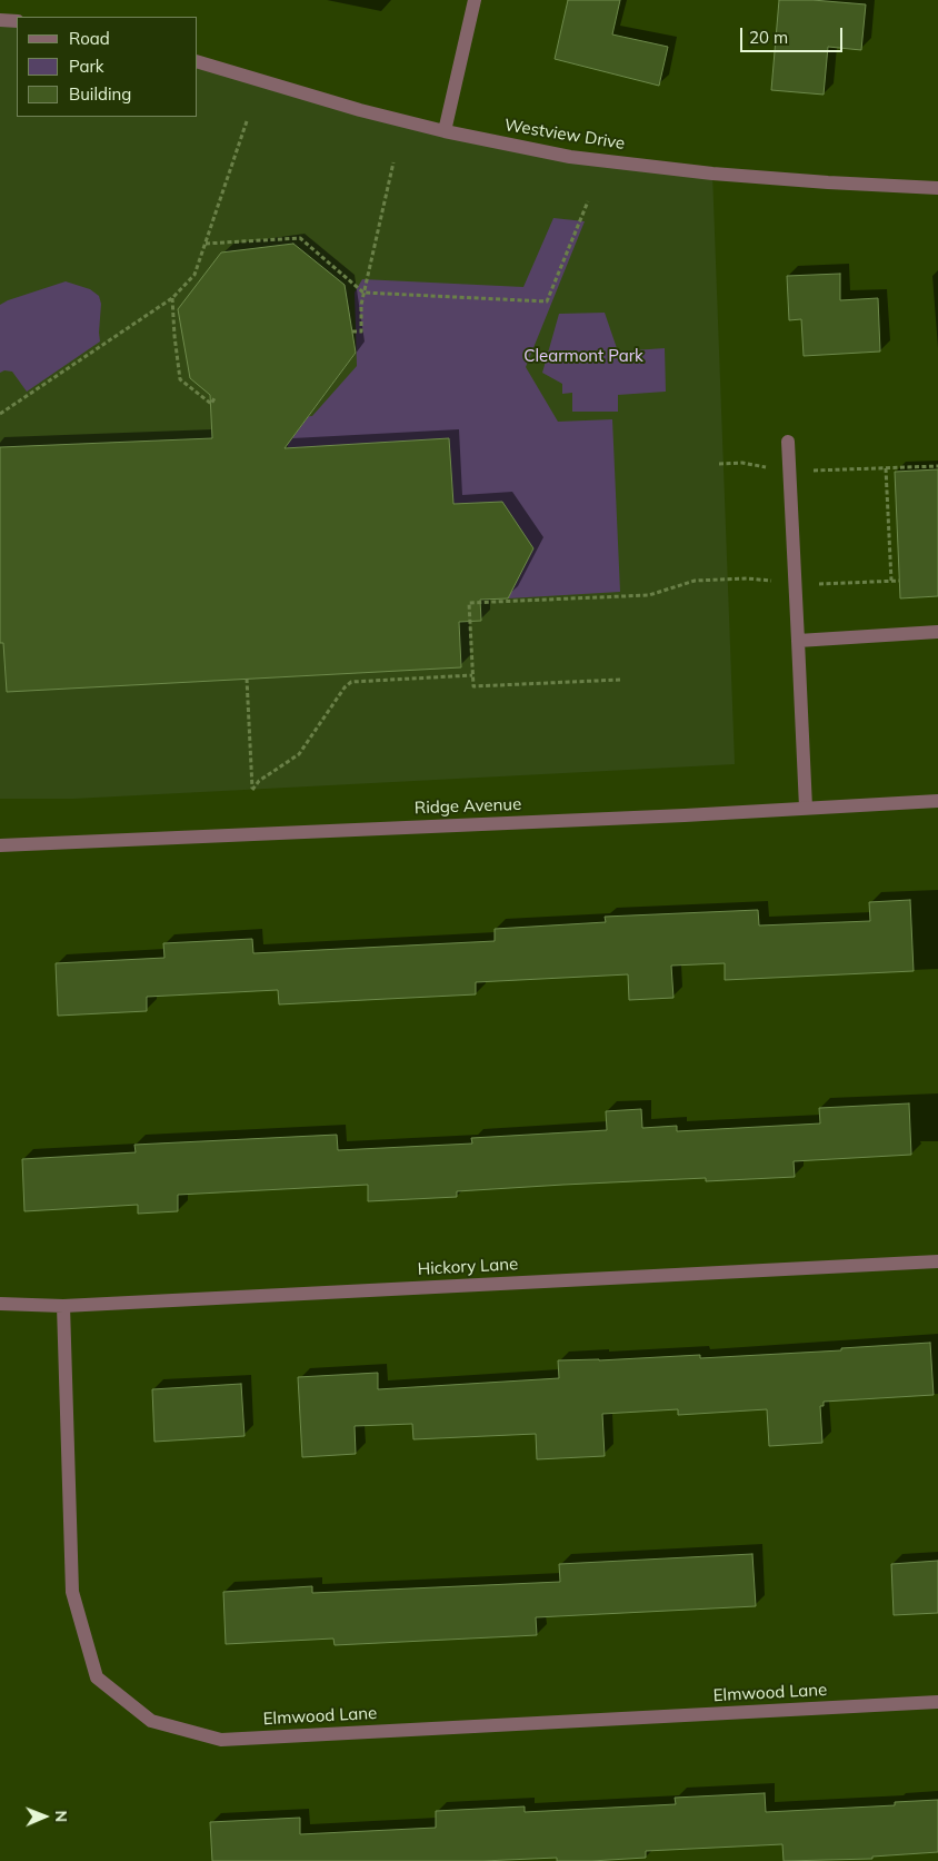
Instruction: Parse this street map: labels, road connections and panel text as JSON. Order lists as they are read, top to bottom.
{
  "streets": {
    "street": [
      "Westview Drive",
      "Ridge Avenue",
      "Hickory Lane",
      "Elmwood Lane"
    ]
  },
  "crossings": [
    ["Hickory Lane", "Elmwood Lane"]
  ],
  "parks": ["Clearmont Park"],
  "legend": ["Road", "Park", "Building"],
  "scale_bar": "20 m",
  "north": "right"
}
